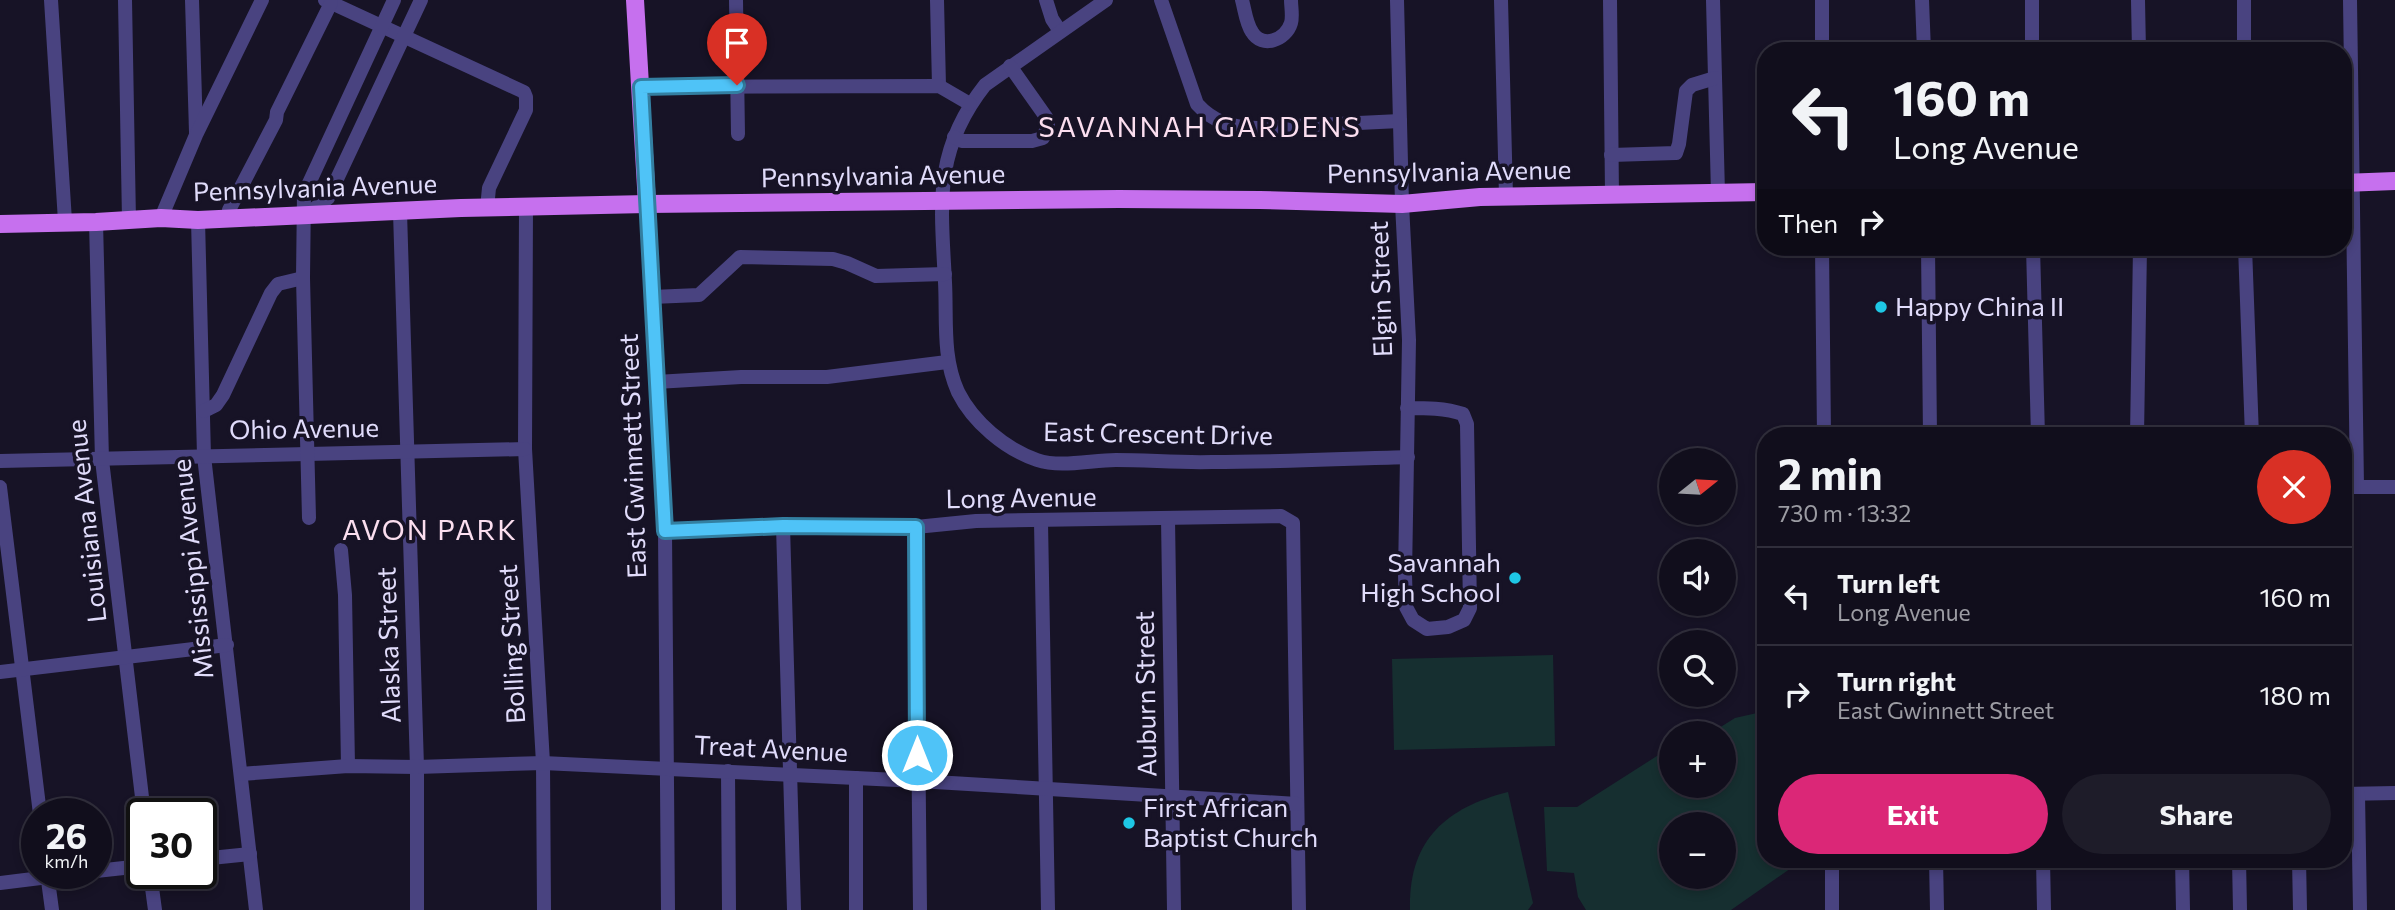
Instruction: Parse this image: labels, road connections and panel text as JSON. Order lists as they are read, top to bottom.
{
  "streets": {
    "main road": ["Pennsylvania Avenue", "East Gwinnett Street"],
    "street": [
      "Elgin Street",
      "Ohio Avenue",
      "East Crescent Drive",
      "Long Avenue",
      "Louisiana Avenue",
      "Mississippi Avenue",
      "Bolling Street",
      "Alaska Street",
      "Auburn Street",
      "Treat Avenue"
    ]
  },
  "crossings": [
    ["Pennsylvania Avenue", "Elgin Street"],
    ["Pennsylvania Avenue", "East Crescent Drive"],
    ["Pennsylvania Avenue", "East Gwinnett Street"],
    ["Pennsylvania Avenue", "Louisiana Avenue"],
    ["Pennsylvania Avenue", "Mississippi Avenue"],
    ["Pennsylvania Avenue", "Bolling Street"],
    ["Pennsylvania Avenue", "Alaska Street"],
    ["Elgin Street", "East Crescent Drive"],
    ["Ohio Avenue", "Louisiana Avenue"],
    ["Ohio Avenue", "Mississippi Avenue"],
    ["Ohio Avenue", "Bolling Street"],
    ["Ohio Avenue", "Alaska Street"],
    ["East Gwinnett Street", "Long Avenue"],
    ["East Gwinnett Street", "Treat Avenue"],
    ["Long Avenue", "Auburn Street"],
    ["Long Avenue", "Treat Avenue"],
    ["Mississippi Avenue", "Treat Avenue"],
    ["Bolling Street", "Treat Avenue"],
    ["Alaska Street", "Treat Avenue"],
    ["Auburn Street", "Treat Avenue"]
  ],
  "districts": ["SAVANNAH GARDENS", "AVON PARK"],
  "places": ["Happy China II", "Savannah High School", "First African Baptist Church"],
  "north": "right",
  "page": {
    "turn": ["160 m", "Long Avenue"],
    "then": "Then",
    "heading": ["2 min", "730 m · 13:32"],
    "map_buttons": ["+", "−"],
    "list": [
      {
        "name": "Turn left",
        "note": "Long Avenue",
        "value": "160 m"
      },
      {
        "name": "Turn right",
        "note": "East Gwinnett Street",
        "value": "180 m"
      }
    ],
    "buttons": ["Exit", "Share"],
    "speed": "26 km/h",
    "limit": "30"
  }
}
